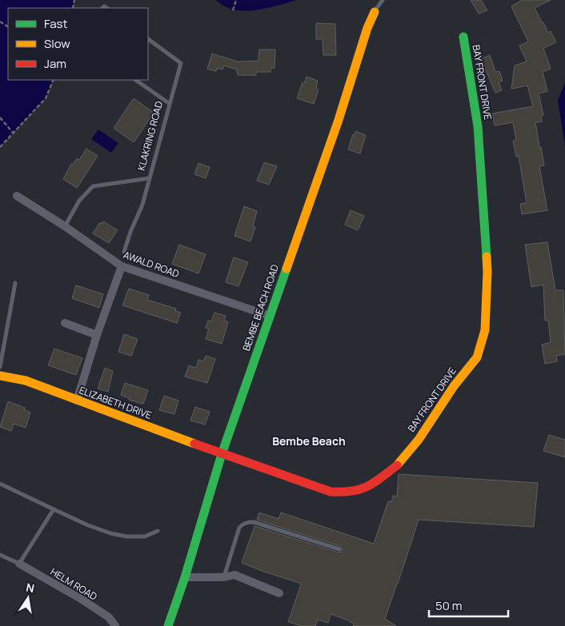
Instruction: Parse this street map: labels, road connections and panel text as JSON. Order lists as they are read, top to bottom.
{
  "streets": {
    "street": [
      "BAY FRONT DRIVE",
      "AWALD ROAD",
      "BEMBE BEACH ROAD",
      "ELIZABETH DRIVE",
      "HELM ROAD"
    ],
    "lane": ["KLAKRING ROAD"]
  },
  "crossings": [
    ["BAY FRONT DRIVE", "BEMBE BEACH ROAD"],
    ["BAY FRONT DRIVE", "ELIZABETH DRIVE"],
    ["AWALD ROAD", "BEMBE BEACH ROAD"],
    ["BEMBE BEACH ROAD", "ELIZABETH DRIVE"]
  ],
  "districts": ["Bembe Beach"],
  "legend": ["Fast", "Slow", "Jam"],
  "scale_bar": "50 m",
  "north": "top"
}
